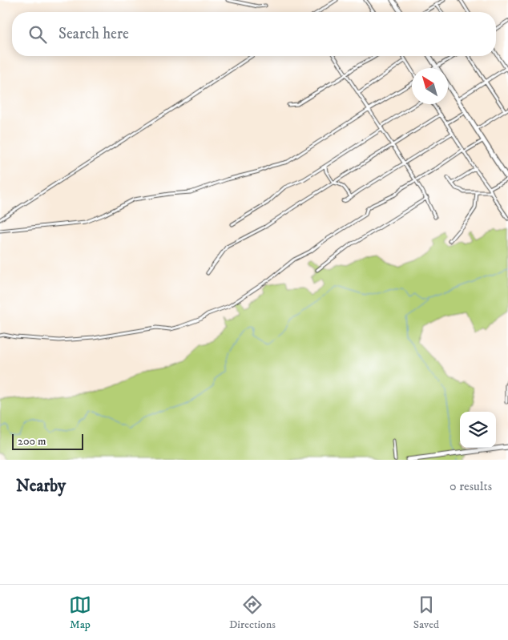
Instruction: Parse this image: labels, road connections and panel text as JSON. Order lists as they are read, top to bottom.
{
  "scale_bar": "200 m",
  "north": "top left",
  "page": {
    "search": "Search here",
    "scale": "200 m",
    "heading": ["Nearby", "0 results"],
    "nav": ["Map", "Directions", "Saved"]
  }
}
